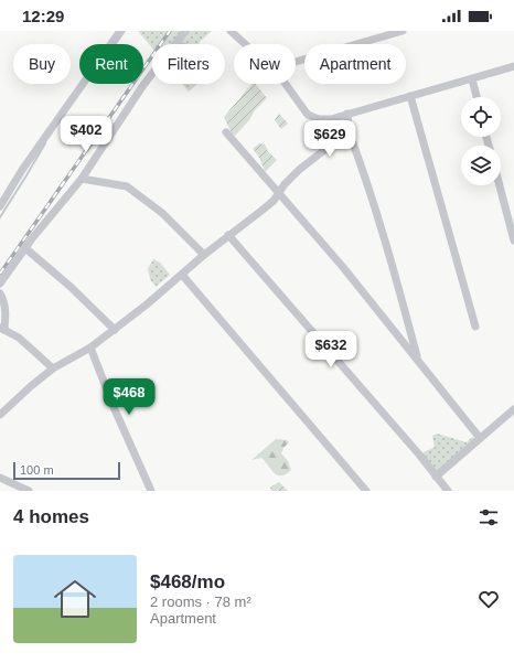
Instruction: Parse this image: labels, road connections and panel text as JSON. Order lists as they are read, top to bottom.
{
  "scale_bar": "100 m",
  "page": {
    "status": "12:29",
    "chip": [
      "Buy",
      "Rent",
      "Filters",
      "New",
      "Apartment"
    ],
    "price": [
      "$402",
      "$629",
      "$632",
      "$468"
    ],
    "scale": "100 m",
    "heading": "4 homes",
    "list": [
      {
        "name": "$468/mo",
        "note": "2 rooms · 78 m² · Apartment"
      }
    ]
  }
}
